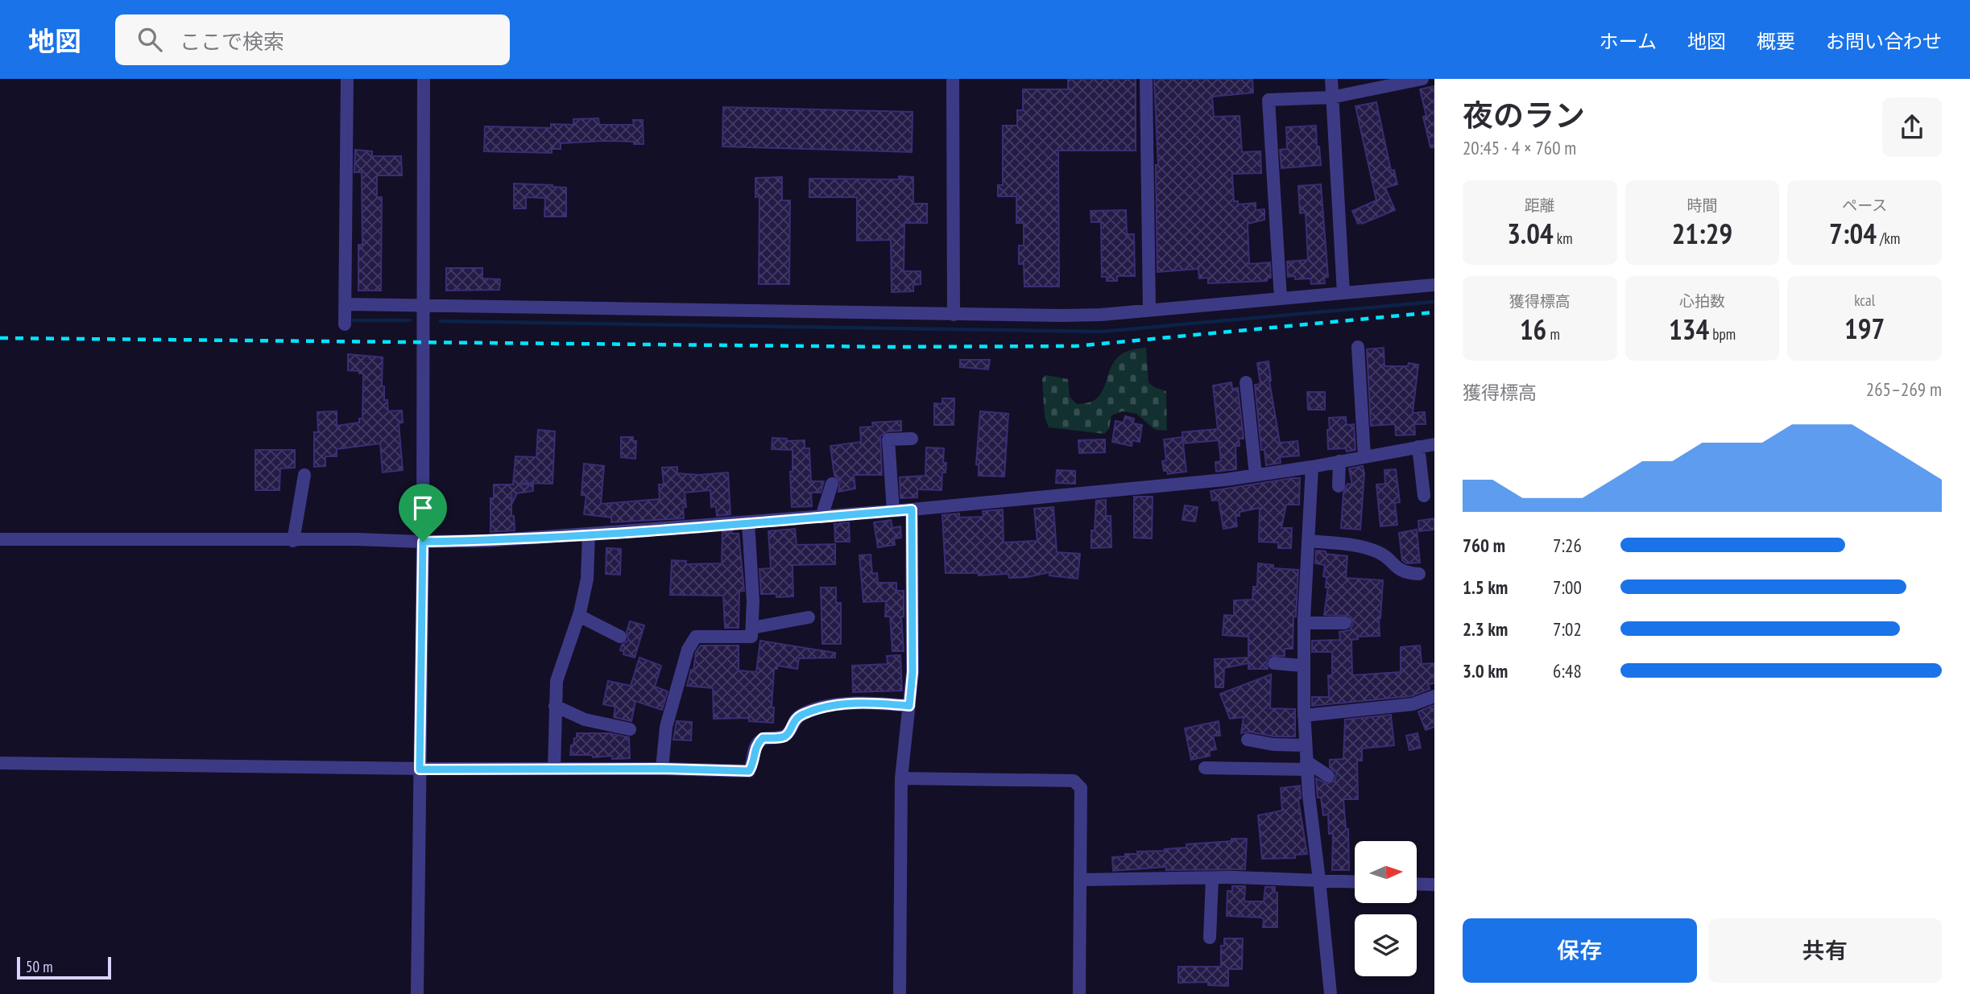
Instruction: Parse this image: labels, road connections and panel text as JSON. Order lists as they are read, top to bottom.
{
  "scale_bar": "50 m",
  "north": "right",
  "page": {
    "header": "地図",
    "search": "ここで検索",
    "nav": [
      "ホーム",
      "地図",
      "概要",
      "お問い合わせ"
    ],
    "heading": ["夜のラン", "20:45 · 4 × 760 m"],
    "stats": [
      ["距離", "3.04 km"],
      ["時間", "21:29"],
      ["ペース", "7:04 /km"],
      ["獲得標高", "16 m"],
      ["心拍数", "134 bpm"],
      ["kcal", "197"]
    ],
    "chart": ["獲得標高", "265–269 m"],
    "list": [
      {
        "name": "760 m",
        "note": "7:26"
      },
      {
        "name": "1.5 km",
        "note": "7:00"
      },
      {
        "name": "2.3 km",
        "note": "7:02"
      },
      {
        "name": "3.0 km",
        "note": "6:48"
      }
    ],
    "buttons": ["保存", "共有"],
    "scale": "50 m"
  }
}
